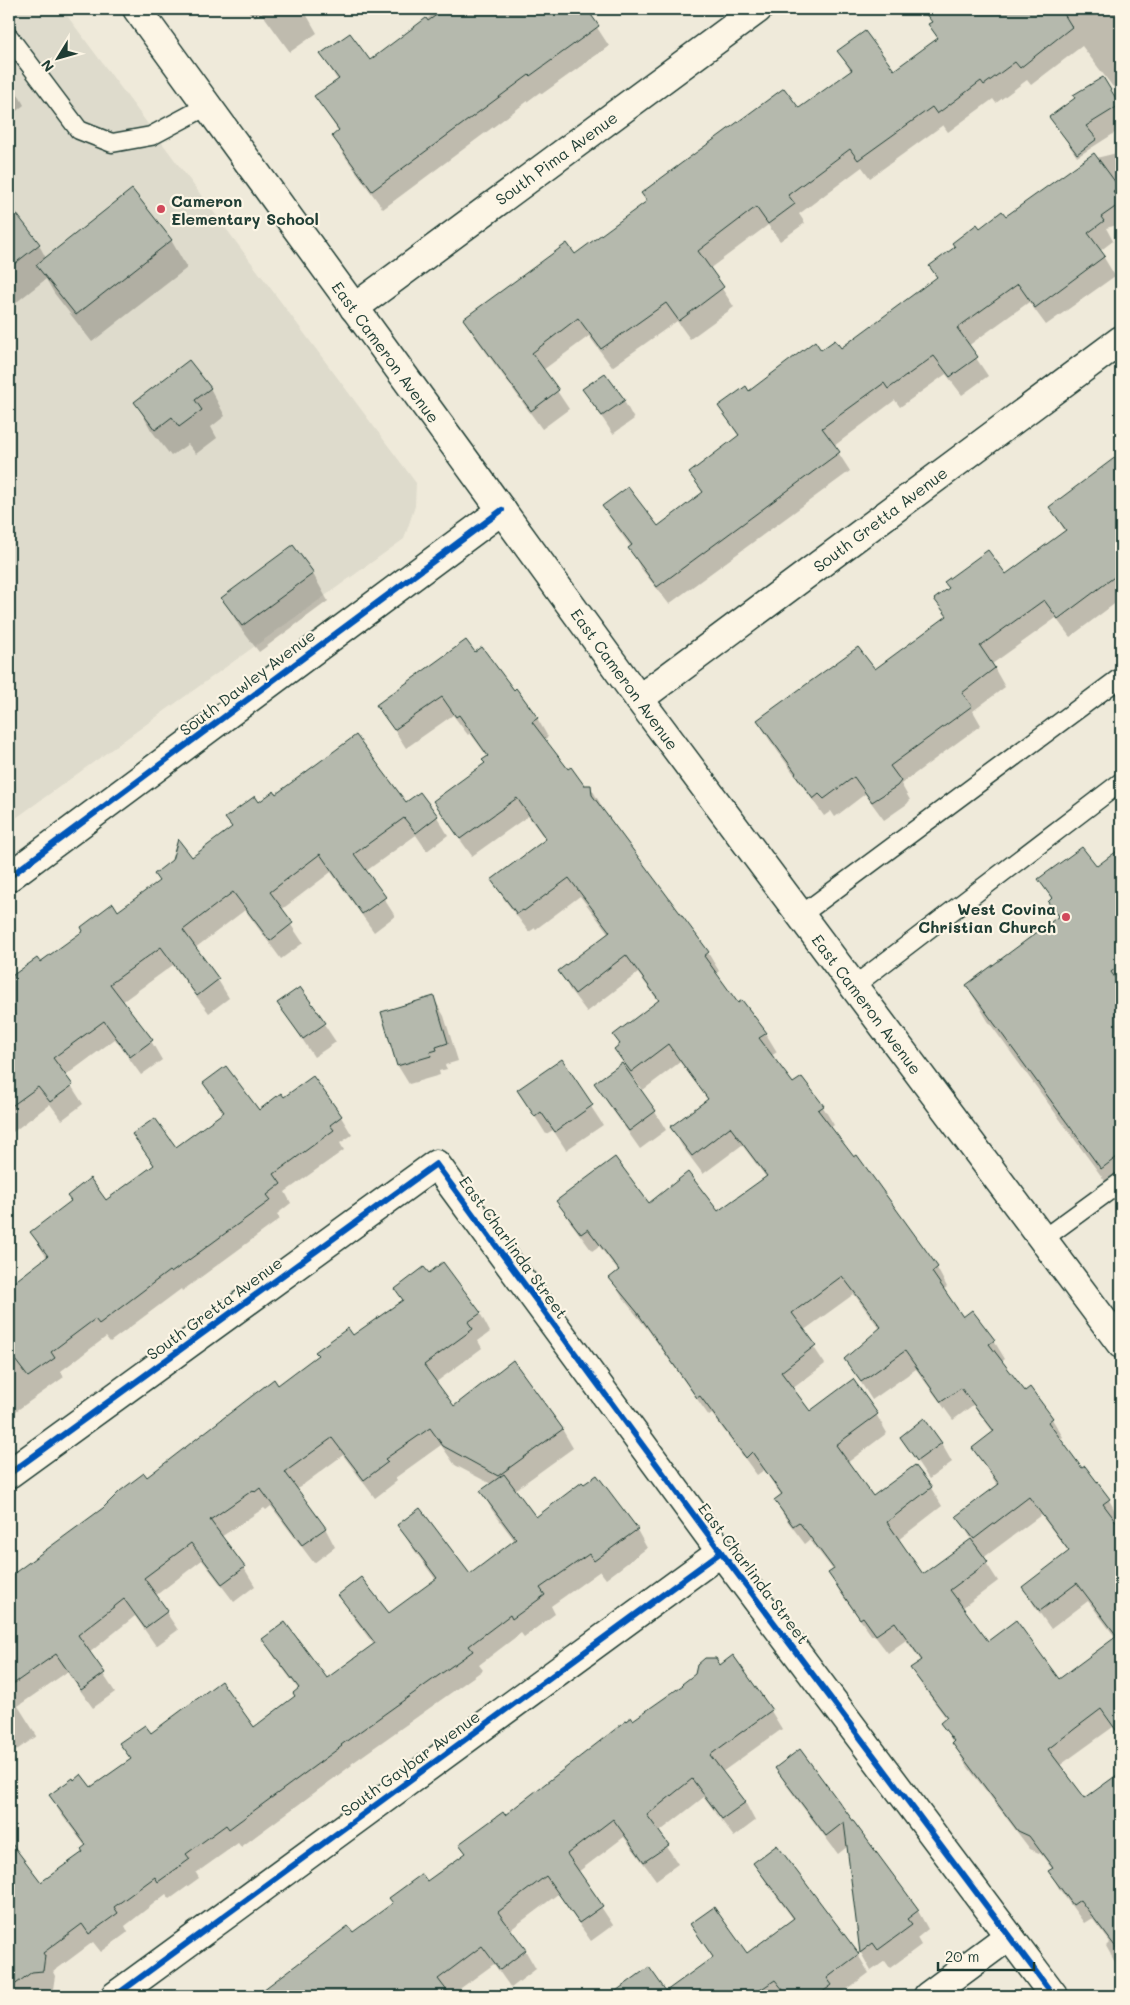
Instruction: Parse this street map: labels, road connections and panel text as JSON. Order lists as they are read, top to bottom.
{
  "streets": {
    "street": [
      "South Pima Avenue",
      "East Cameron Avenue",
      "South Gretta Avenue",
      "South Dawley Avenue",
      "East Charlinda Street",
      "South Gaybar Avenue"
    ]
  },
  "crossings": [
    ["South Pima Avenue", "East Cameron Avenue"],
    ["East Cameron Avenue", "South Gretta Avenue"],
    ["East Cameron Avenue", "South Dawley Avenue"],
    ["South Gretta Avenue", "East Charlinda Street"],
    ["East Charlinda Street", "South Gaybar Avenue"]
  ],
  "places": ["Cameron Elementary School", "West Covina Christian Church"],
  "scale_bar": "20 m",
  "north": "bottom left"
}
